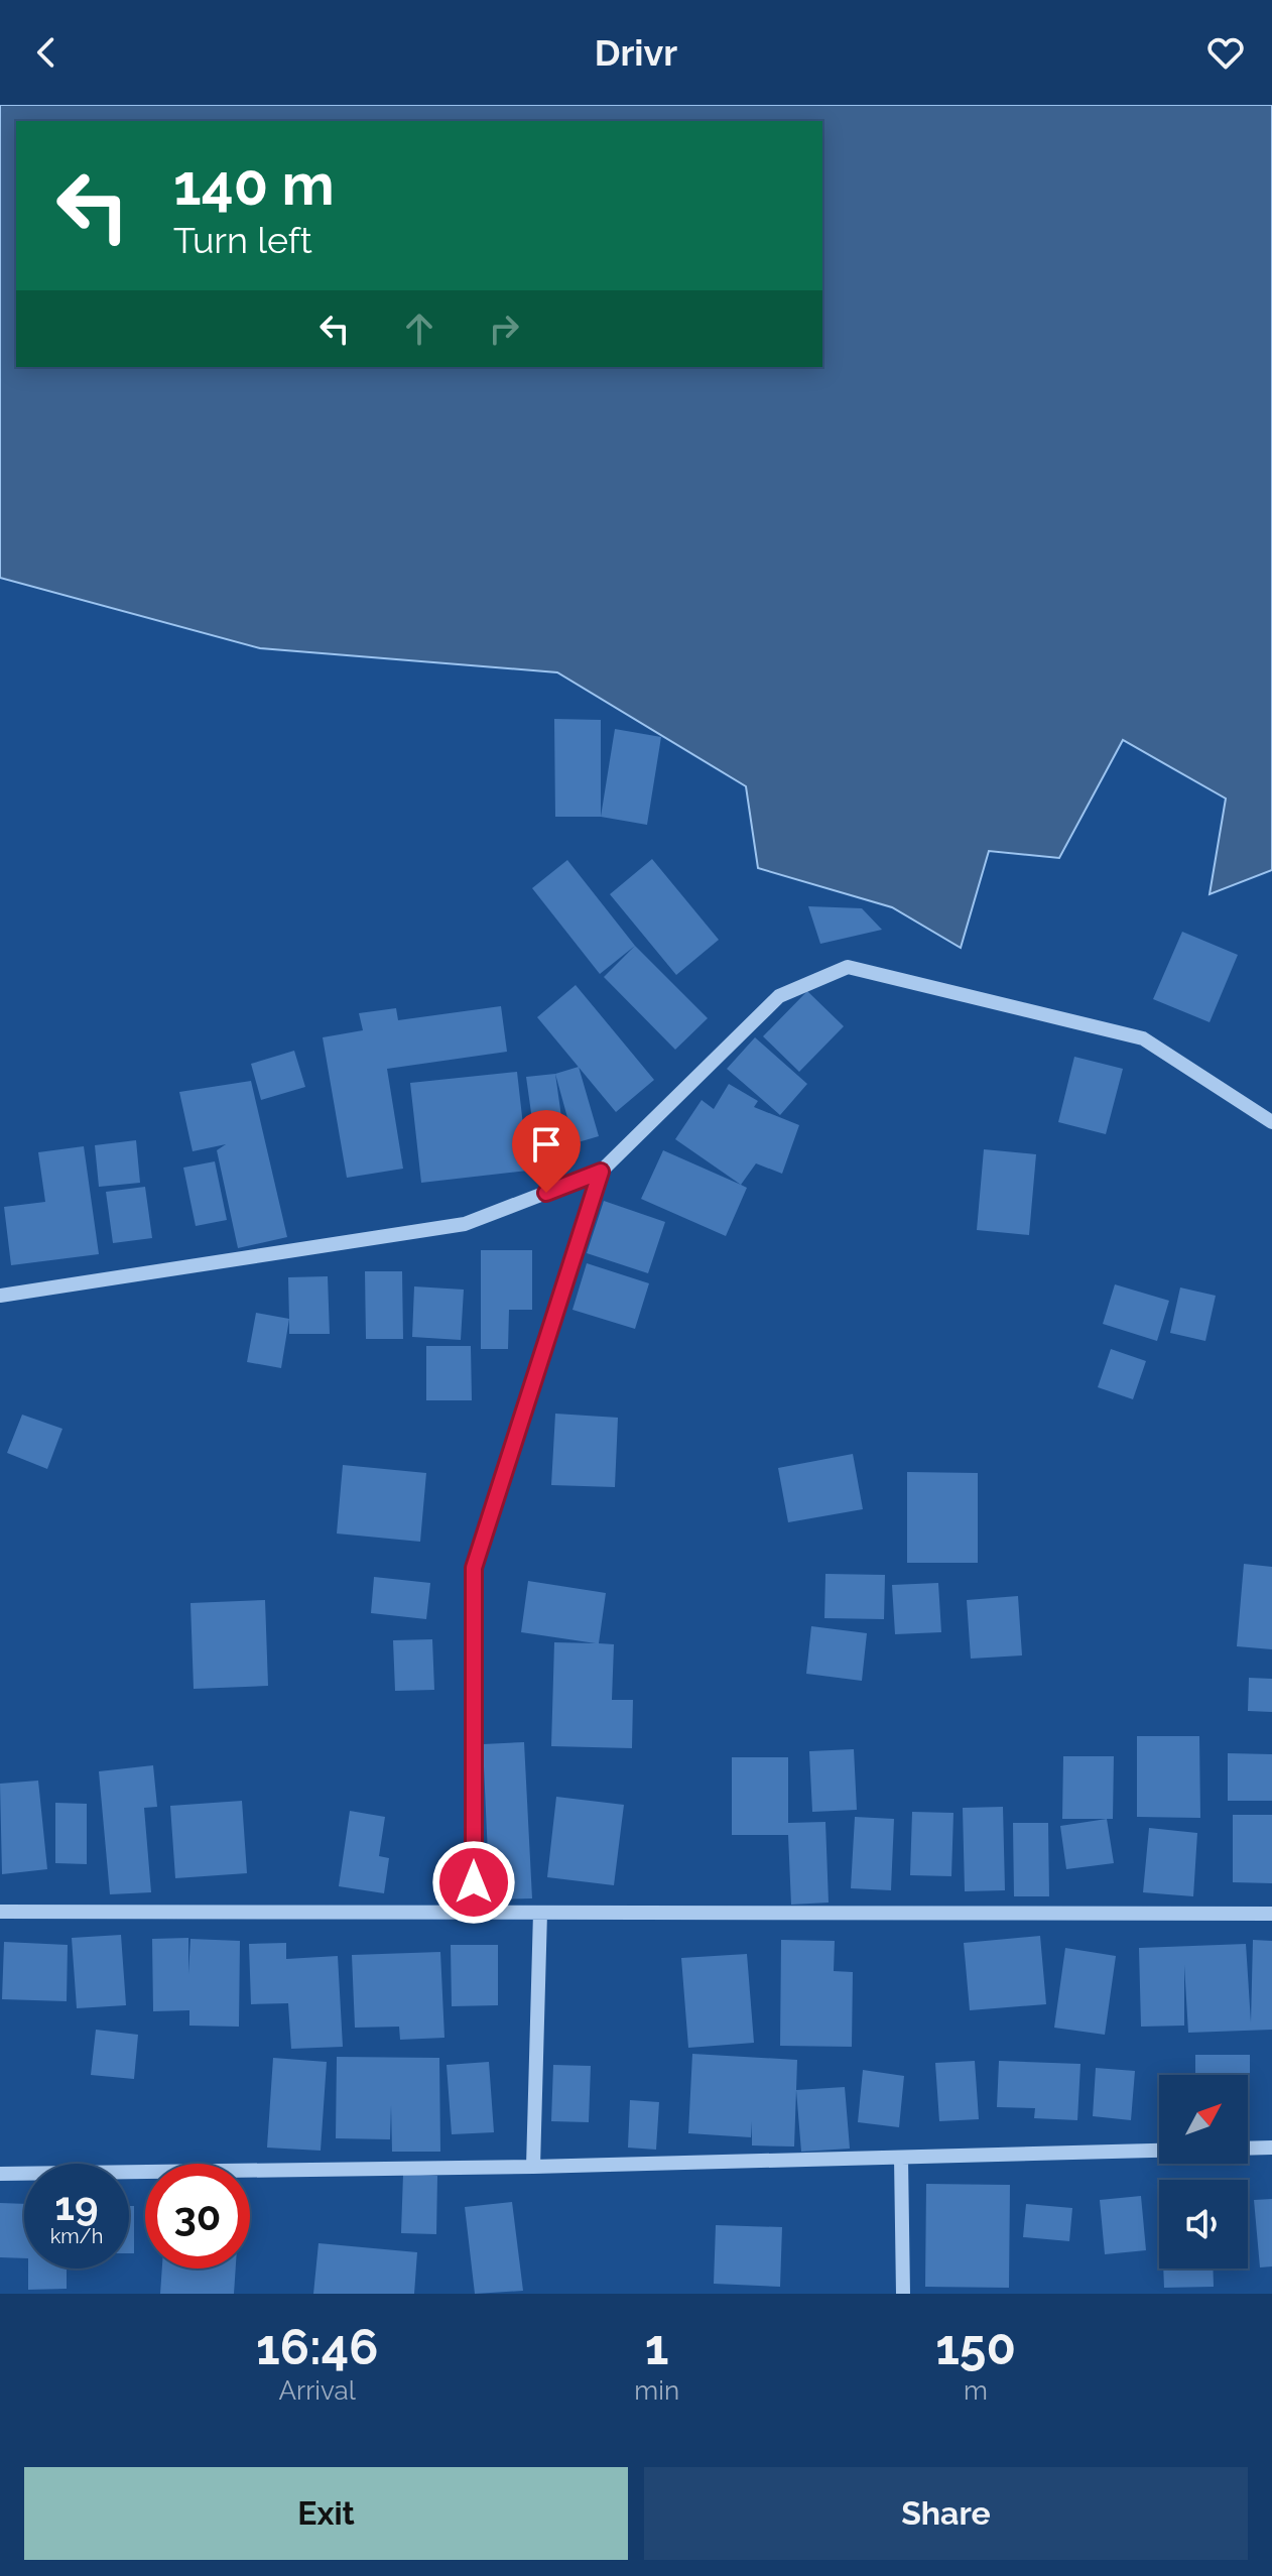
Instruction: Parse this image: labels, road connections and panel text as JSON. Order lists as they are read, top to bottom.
{
  "north": "top right",
  "page": {
    "header": "Drivr",
    "turn": ["140 m", "Turn left"],
    "speed": "19 km/h",
    "limit": "30",
    "eta": [
      "16:46",
      "Arrival",
      "1",
      "min",
      "150",
      "m"
    ],
    "buttons": ["Exit", "Share"]
  }
}
